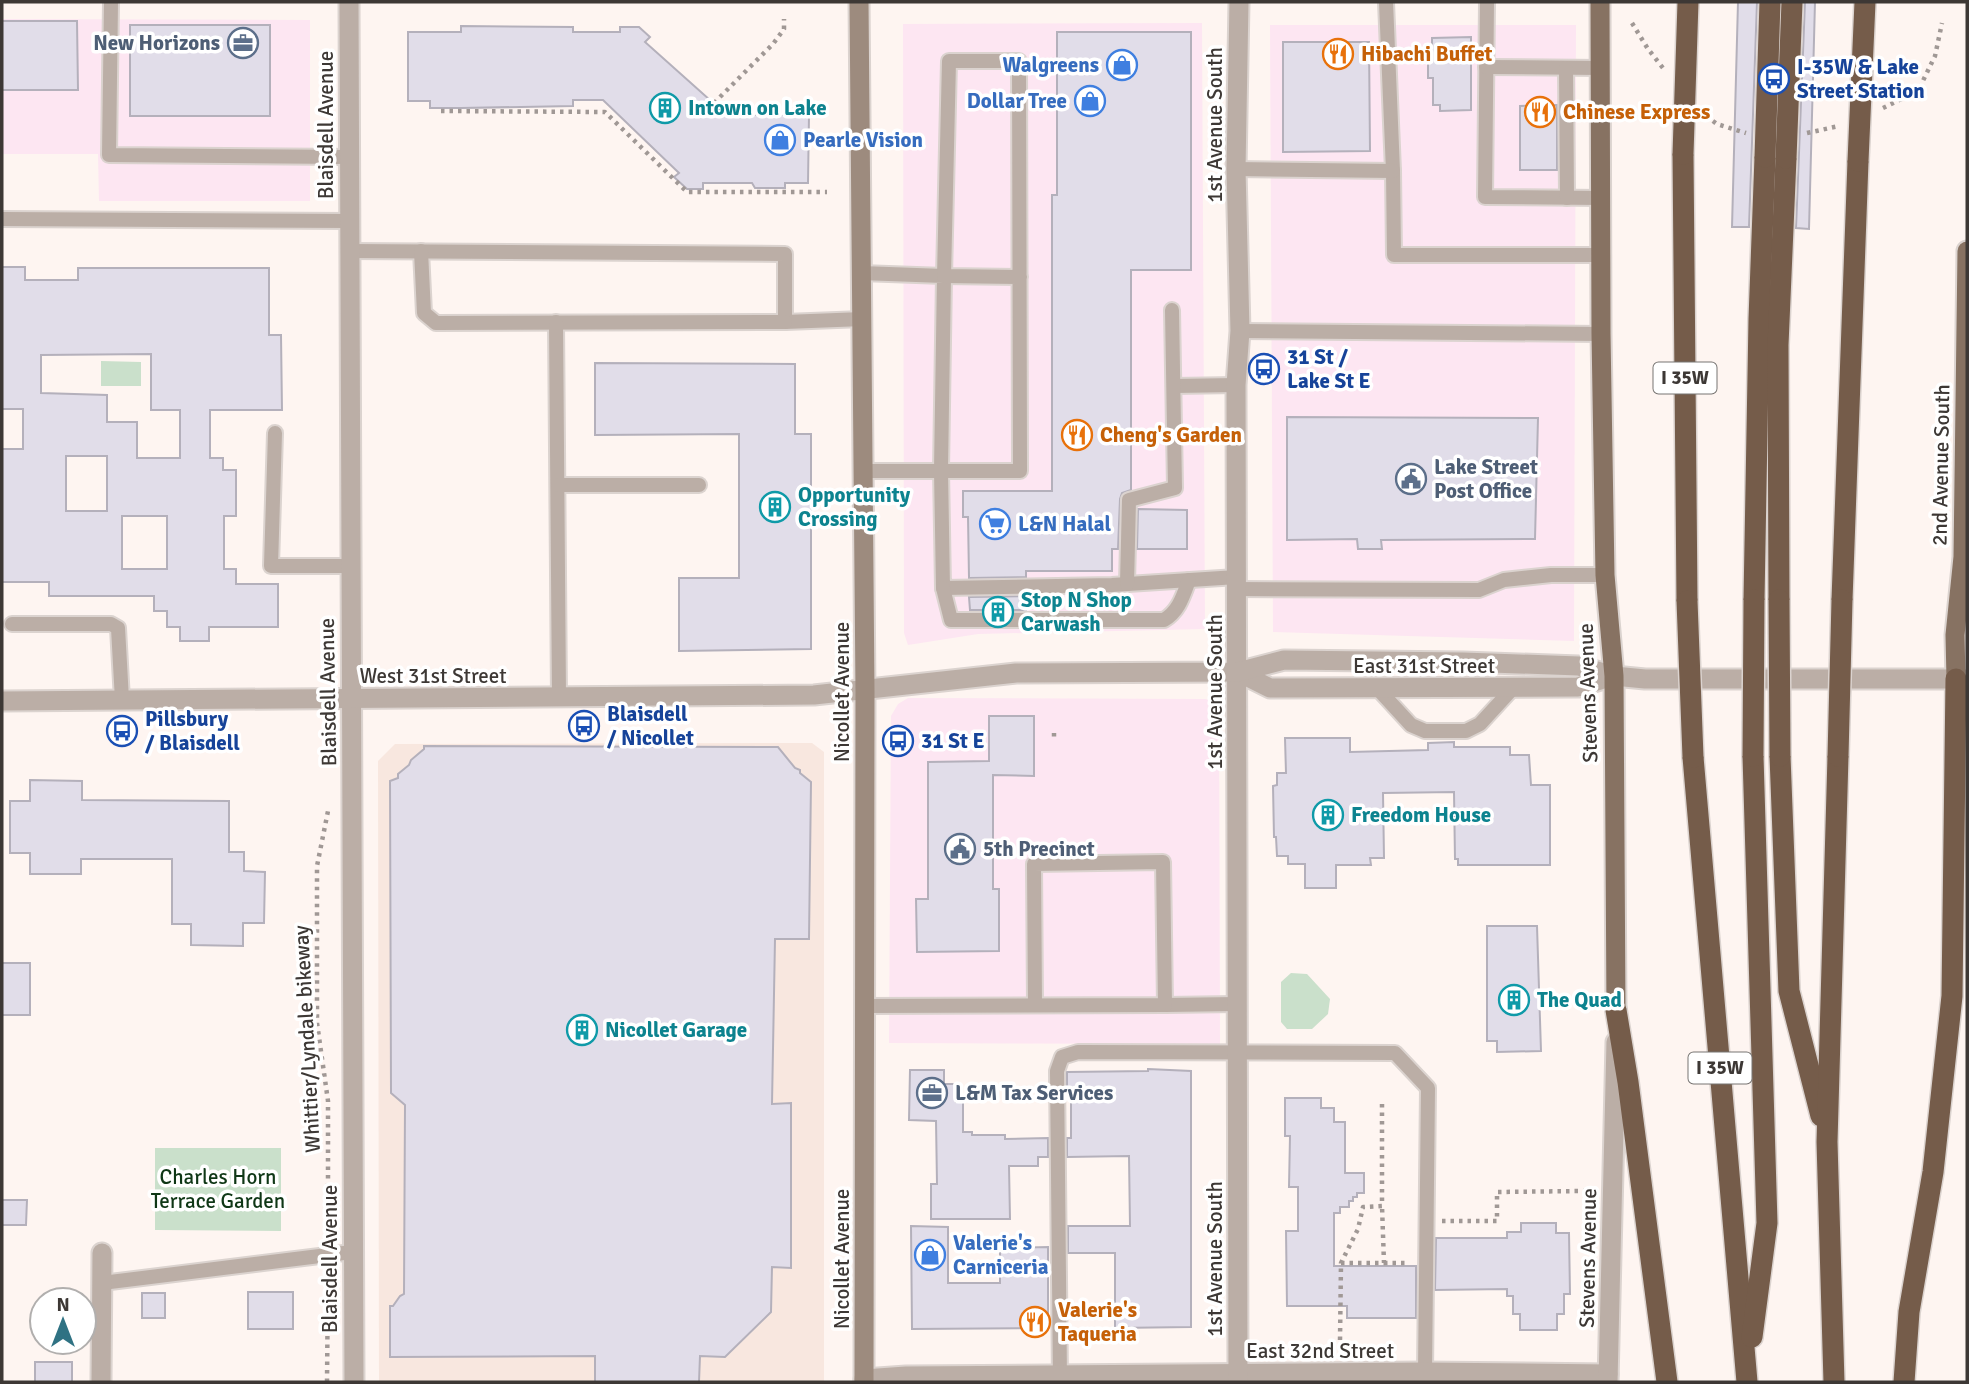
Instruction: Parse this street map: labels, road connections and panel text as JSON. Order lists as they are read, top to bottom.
{
  "streets": {
    "highway": ["I 35W"],
    "main road": ["2nd Avenue South", "Nicollet Avenue", "Stevens Avenue"],
    "street": [
      "Blaisdell Avenue",
      "1st Avenue South",
      "East 31st Street",
      "West 31st Street",
      "East 32nd Street"
    ],
    "path": ["Whittier/Lyndale bikeway"]
  },
  "crossings": [
    ["Blaisdell Avenue", "West 31st Street"],
    ["1st Avenue South", "East 31st Street"],
    ["1st Avenue South", "East 32nd Street"],
    ["2nd Avenue South", "East 31st Street"],
    ["East 31st Street", "West 31st Street"],
    ["East 31st Street", "Nicollet Avenue"],
    ["East 31st Street", "Stevens Avenue"],
    ["West 31st Street", "Nicollet Avenue"],
    ["Nicollet Avenue", "East 32nd Street"],
    ["Stevens Avenue", "East 32nd Street"]
  ],
  "parks": ["Charles Horn Terrace Garden"],
  "places": {
    "office": ["New Horizons", "L&M Tax Services"],
    "restaurant": [
      "Hibachi Buffet",
      "Chinese Express",
      "Cheng's Garden",
      "Valerie's Taqueria"
    ],
    "shop": [
      "Walgreens",
      "Dollar Tree",
      "Pearle Vision",
      "Valerie's Carniceria"
    ],
    "bus stop": [
      "I-35W & Lake Street Station",
      "31 St / Lake St E",
      "Blaisdell / Nicollet",
      "Pillsbury / Blaisdell",
      "31 St E"
    ],
    "building": [
      "Intown on Lake",
      "Opportunity Crossing",
      "Stop N Shop Carwash",
      "Freedom House",
      "The Quad",
      "Nicollet Garage"
    ],
    "public building": ["Lake Street Post Office", "5th Precinct"],
    "supermarket": ["L&N Halal"]
  },
  "north": "top"
}
